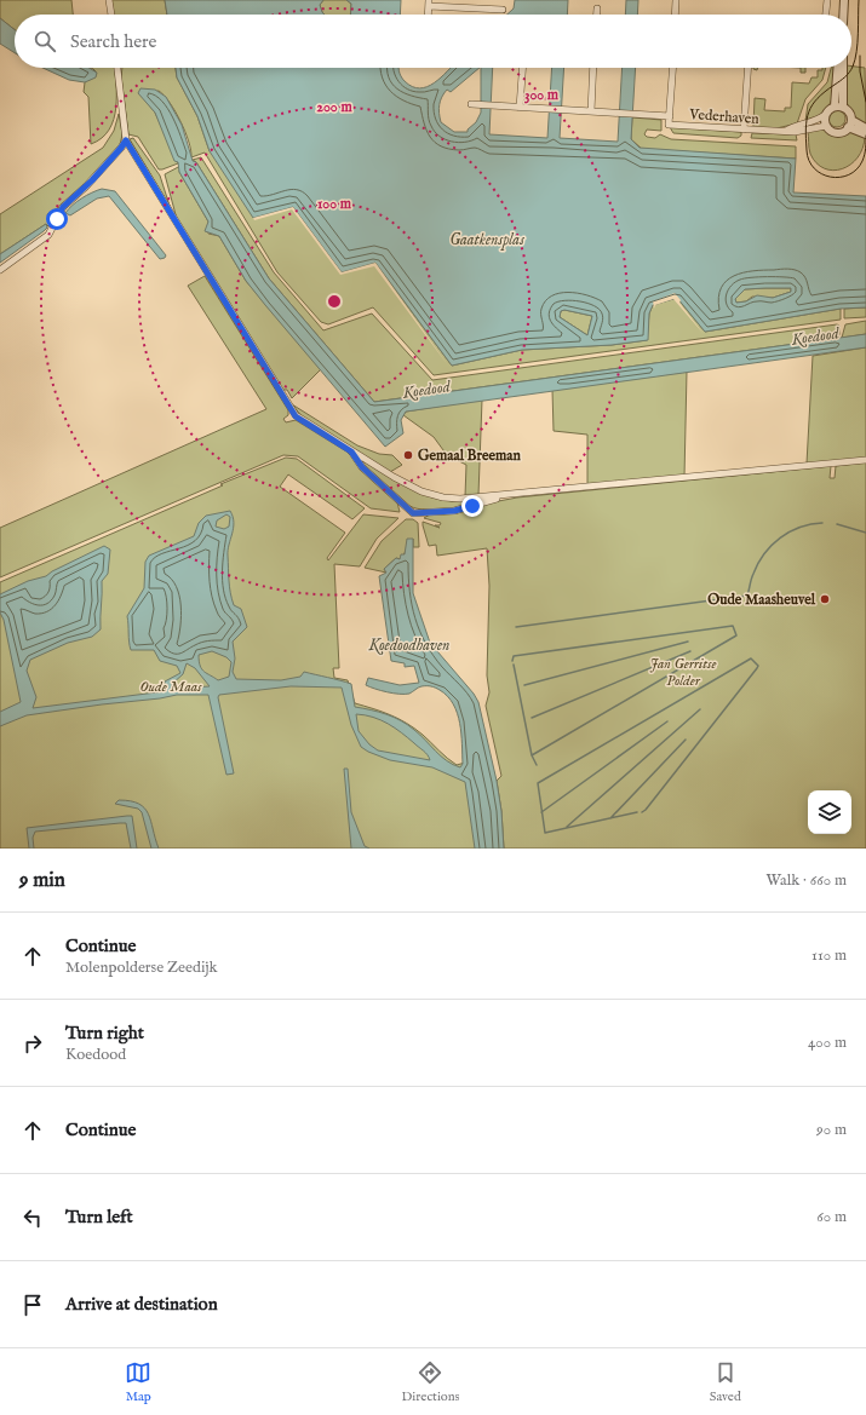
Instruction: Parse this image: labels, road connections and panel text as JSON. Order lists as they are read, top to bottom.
{
  "streets": {
    "street": ["Vederhaven"]
  },
  "water": ["Gaatkensplas", "Koedood", "Koedoodhaven"],
  "parks": ["Jan Gerritse Polder", "Oude Maas"],
  "places": ["Gemaal Breeman", "Oude Maasheuvel"],
  "page": {
    "search": "Search here",
    "heading": ["9 min", "Walk · 660 m"],
    "list": [
      ["Continue", "Molenpolderse Zeedijk", "110 m"],
      ["Turn right", "Koedood", "400 m"],
      ["Continue", "90 m"],
      ["Turn left", "60 m"],
      "Arrive at destination"
    ],
    "nav": ["Map", "Directions", "Saved"]
  },
  "rings": ["300 m", "200 m", "100 m"]
}
